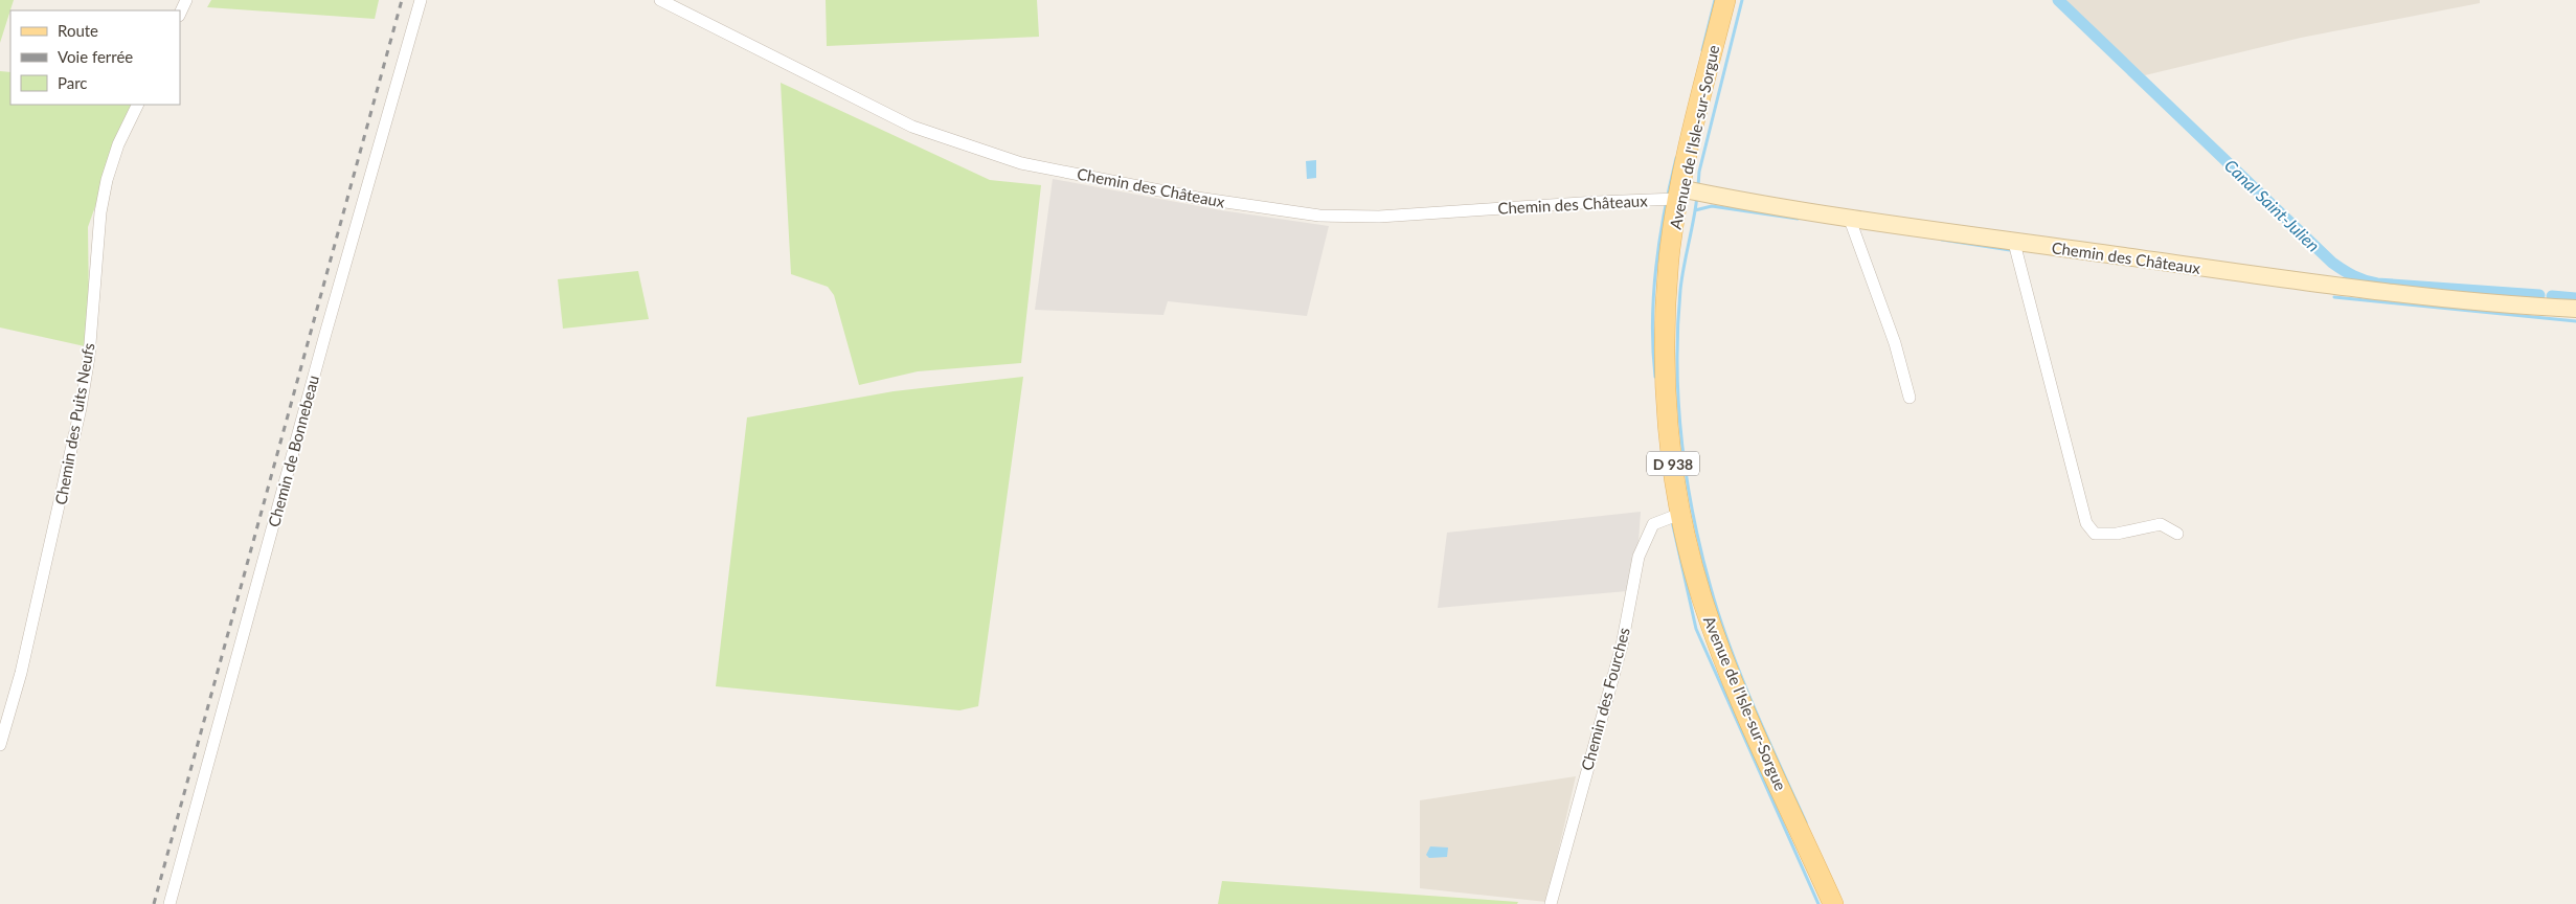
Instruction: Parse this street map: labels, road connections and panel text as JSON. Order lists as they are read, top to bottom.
{
  "streets": {
    "main road": ["Avenue de l'Isle-sur-Sorgue", "D 938"],
    "street": [
      "Chemin des Châteaux",
      "Chemin des Puits Neufs",
      "Chemin de Bonnebeau",
      "Chemin des Fourches"
    ]
  },
  "crossings": [
    ["Avenue de l'Isle-sur-Sorgue", "Chemin des Châteaux"],
    ["Avenue de l'Isle-sur-Sorgue", "Chemin des Fourches"]
  ],
  "water": ["Canal Saint-Julien"],
  "legend": ["Route", "Voie ferrée", "Parc"]
}
